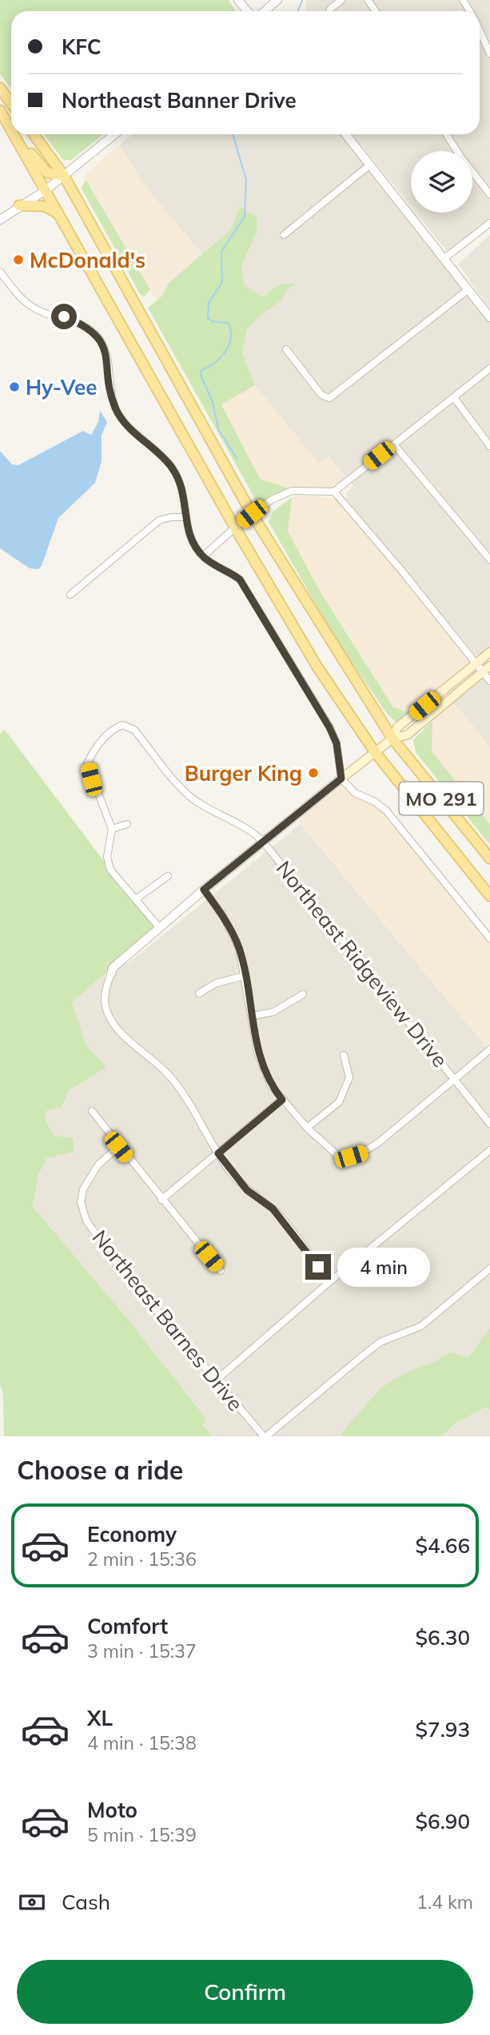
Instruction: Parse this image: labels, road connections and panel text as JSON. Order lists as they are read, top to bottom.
{
  "streets": {
    "main road": ["MO 291"],
    "street": ["Northeast Ridgeview Drive", "Northeast Barnes Drive"]
  },
  "places": ["McDonald's", "Hy-Vee", "Burger King"],
  "page": {
    "banner": ["KFC", "Northeast Banner Drive"],
    "bubble": "4 min",
    "heading": "Choose a ride",
    "list": [
      {
        "name": "Economy",
        "note": "2 min · 15:36",
        "value": "$4.66"
      },
      {
        "name": "Comfort",
        "note": "3 min · 15:37",
        "value": "$6.30"
      },
      {
        "name": "XL",
        "note": "4 min · 15:38",
        "value": "$7.93"
      },
      {
        "name": "Moto",
        "note": "5 min · 15:39",
        "value": "$6.90"
      }
    ],
    "pay": ["Cash", "1.4 km"],
    "buttons": "Confirm"
  }
}
